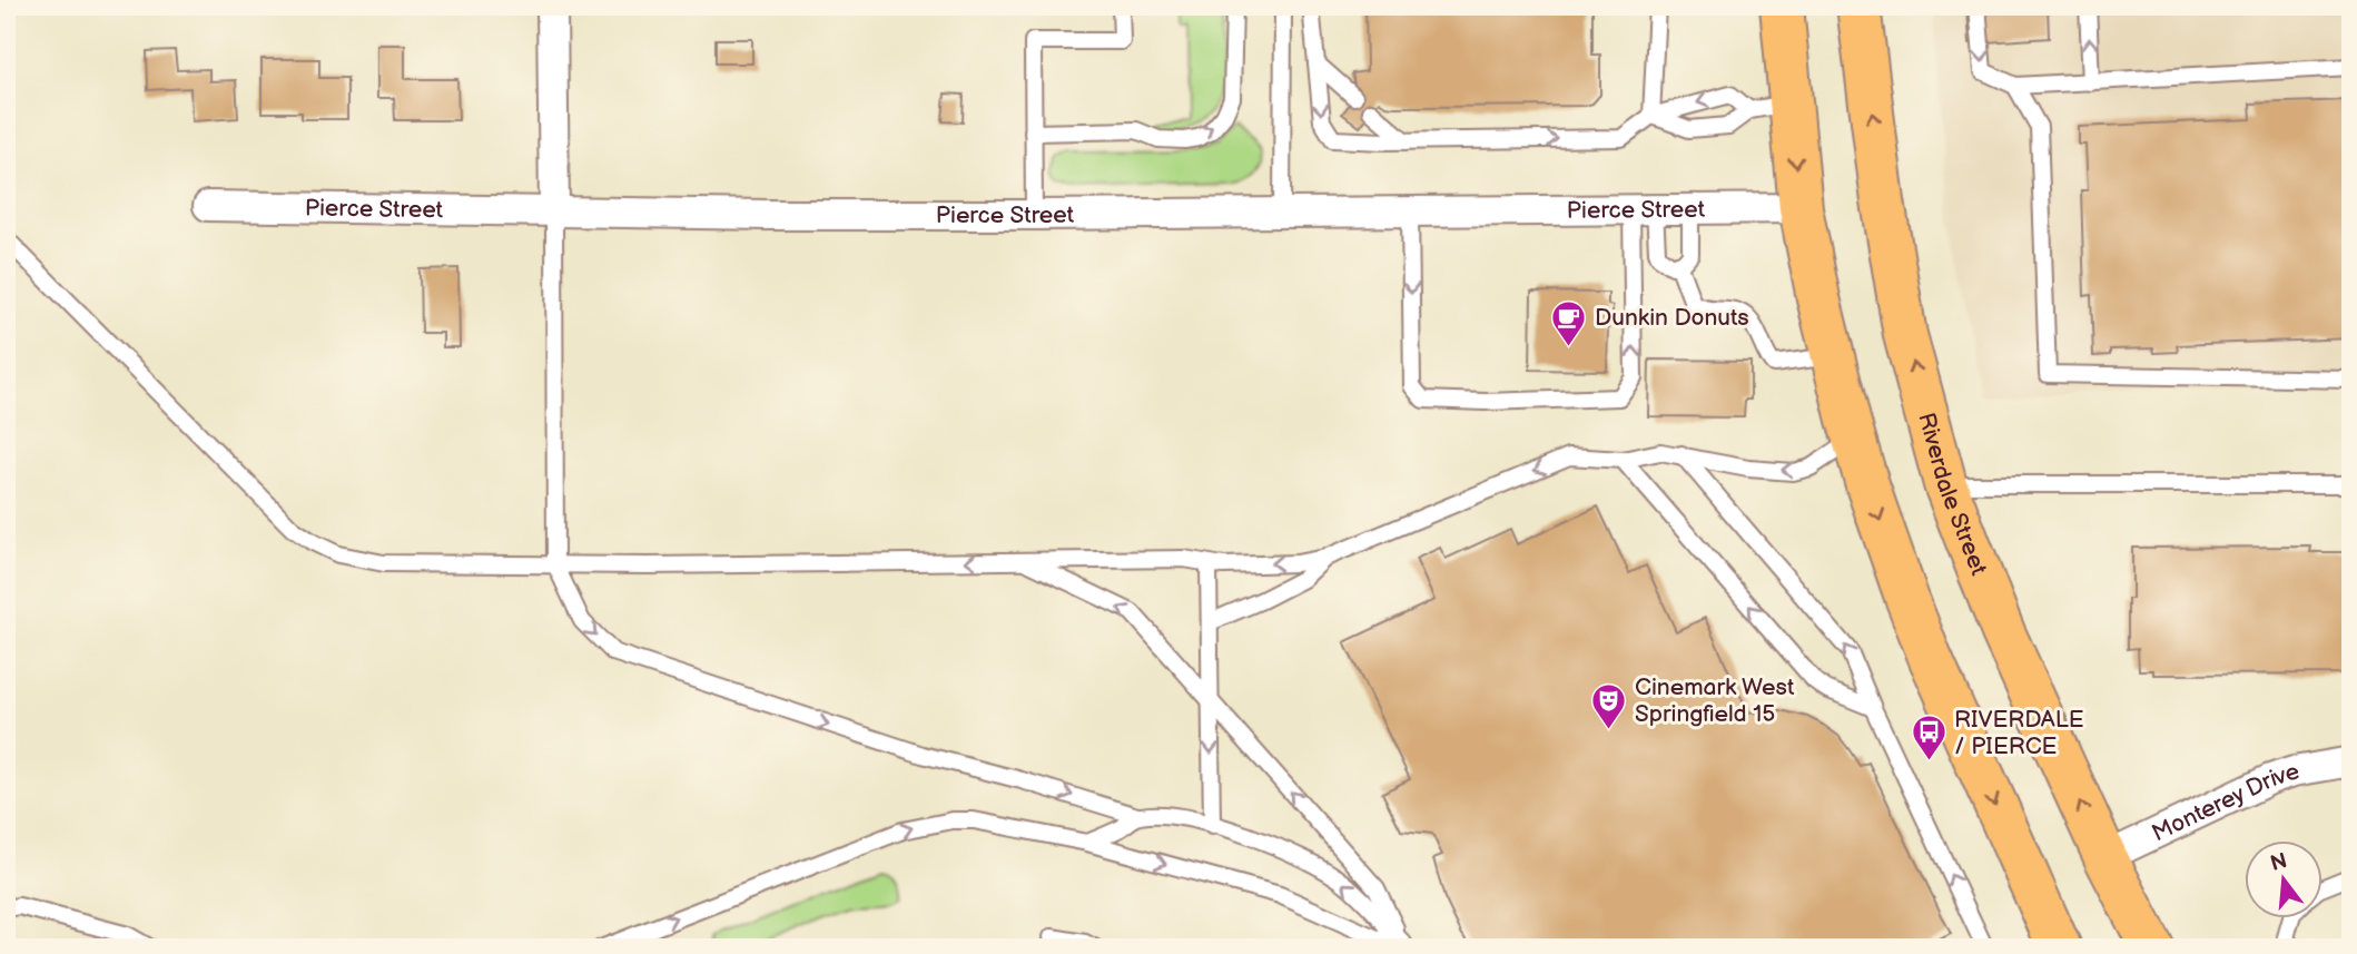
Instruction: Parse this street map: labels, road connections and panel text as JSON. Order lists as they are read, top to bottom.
{
  "streets": {
    "main road": ["Riverdale Street"],
    "street": ["Pierce Street", "Monterey Drive"]
  },
  "crossings": [
    ["Riverdale Street", "Monterey Drive"]
  ],
  "places": {
    "cafe": ["Dunkin Donuts"],
    "theatre": ["Cinemark West Springfield 15"],
    "bus stop": ["RIVERDALE / PIERCE"]
  },
  "north": "top"
}
